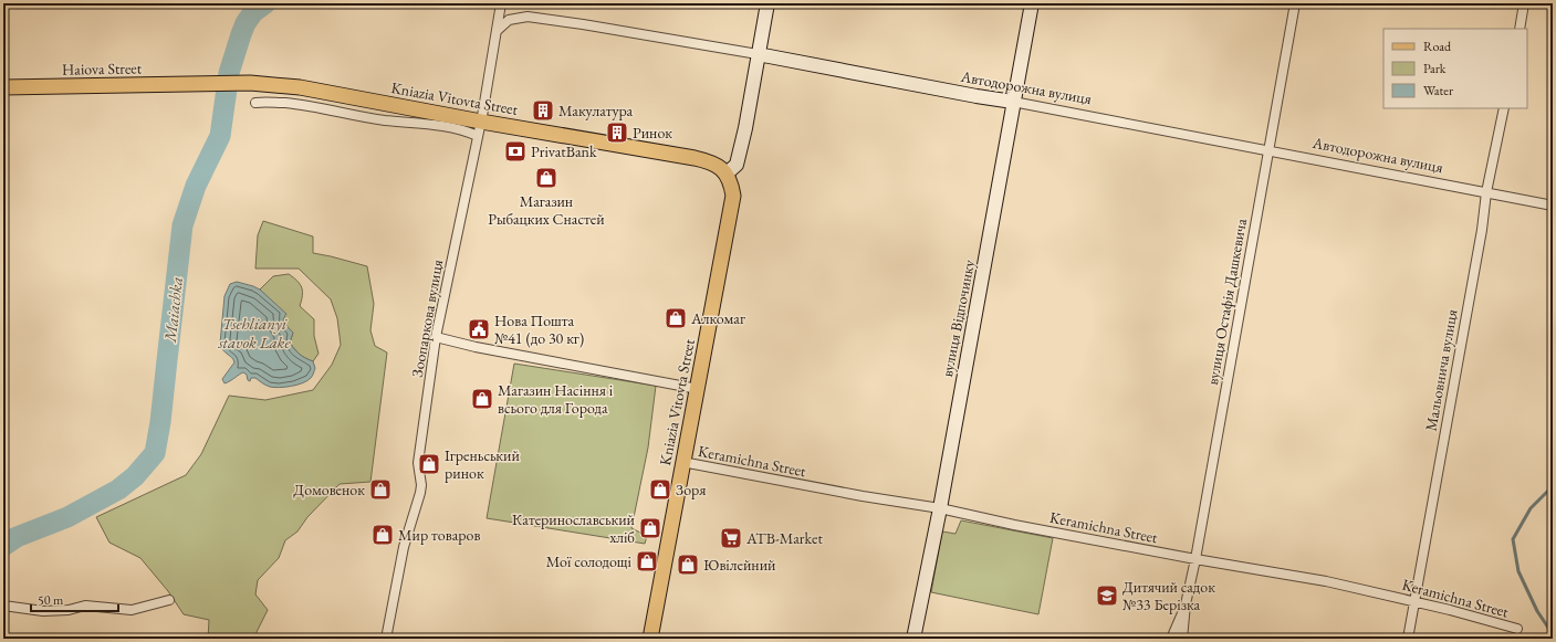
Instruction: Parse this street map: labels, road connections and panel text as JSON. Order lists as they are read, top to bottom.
{
  "streets": {
    "main road": ["Haiova Street", "Kniazia Vitovta Street"],
    "street": [
      "Автодорожна вулиця",
      "вулиця Остафія Дашкевича",
      "Зоопаркова вулиця",
      "вулиця Відпочинку",
      "Мальовнича вулиця",
      "Keramichna Street"
    ]
  },
  "crossings": [
    ["Haiova Street", "Kniazia Vitovta Street"],
    ["Автодорожна вулиця", "вулиця Остафія Дашкевича"],
    ["Автодорожна вулиця", "Зоопаркова вулиця"],
    ["Автодорожна вулиця", "вулиця Відпочинку"],
    ["Автодорожна вулиця", "Мальовнича вулиця"],
    ["Kniazia Vitovta Street", "Зоопаркова вулиця"],
    ["Kniazia Vitovta Street", "Keramichna Street"],
    ["вулиця Остафія Дашкевича", "Keramichna Street"],
    ["вулиця Відпочинку", "Keramichna Street"],
    ["Мальовнича вулиця", "Keramichna Street"]
  ],
  "water": ["Maiachka", "Tsehlianyi stavok Lake"],
  "places": {
    "building": ["Макулатура", "Ринок"],
    "bank": ["PrivatBank"],
    "shop": [
      "Магазин Рыбацких Снастей",
      "Алкомаг",
      "Магазин Насіння і всього для Города",
      "Ігреньський ринок",
      "Домовенок",
      "Зоря",
      "Катеринославський хліб",
      "Мир товаров",
      "Мої солодощі",
      "Ювілейний"
    ],
    "public building": ["Нова Пошта №41 (до 30 кг)"],
    "supermarket": ["ATB-Market"],
    "school or university": ["Дитячий садок №33 Берізка"]
  },
  "legend": ["Road", "Park", "Water"],
  "scale_bar": "50 m"
}
